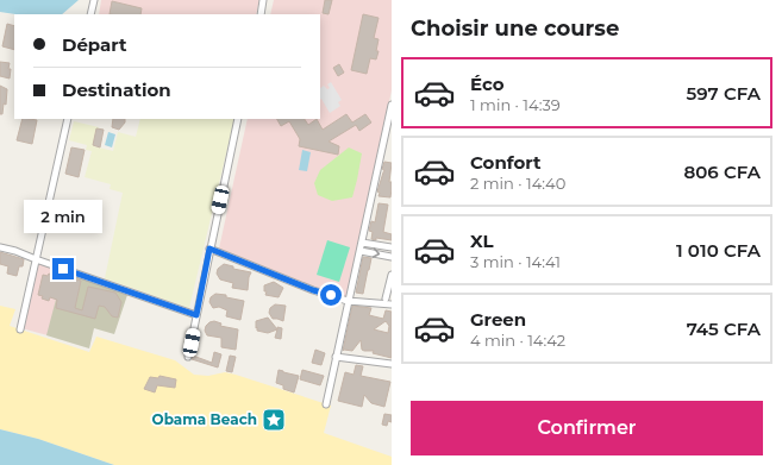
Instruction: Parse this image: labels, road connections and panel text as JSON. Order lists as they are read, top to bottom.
{
  "places": {
    "place": ["Obama Beach"]
  },
  "page": {
    "heading": "Choisir une course",
    "banner": ["Départ", "Destination"],
    "list": [
      {
        "name": "Éco",
        "note": "1 min · 14:39",
        "value": "597 CFA"
      },
      {
        "name": "Confort",
        "note": "2 min · 14:40",
        "value": "806 CFA"
      },
      {
        "name": "XL",
        "note": "3 min · 14:41",
        "value": "1 010 CFA"
      },
      {
        "name": "Green",
        "note": "4 min · 14:42",
        "value": "745 CFA"
      }
    ],
    "bubble": "2 min",
    "buttons": "Confirmer"
  }
}
